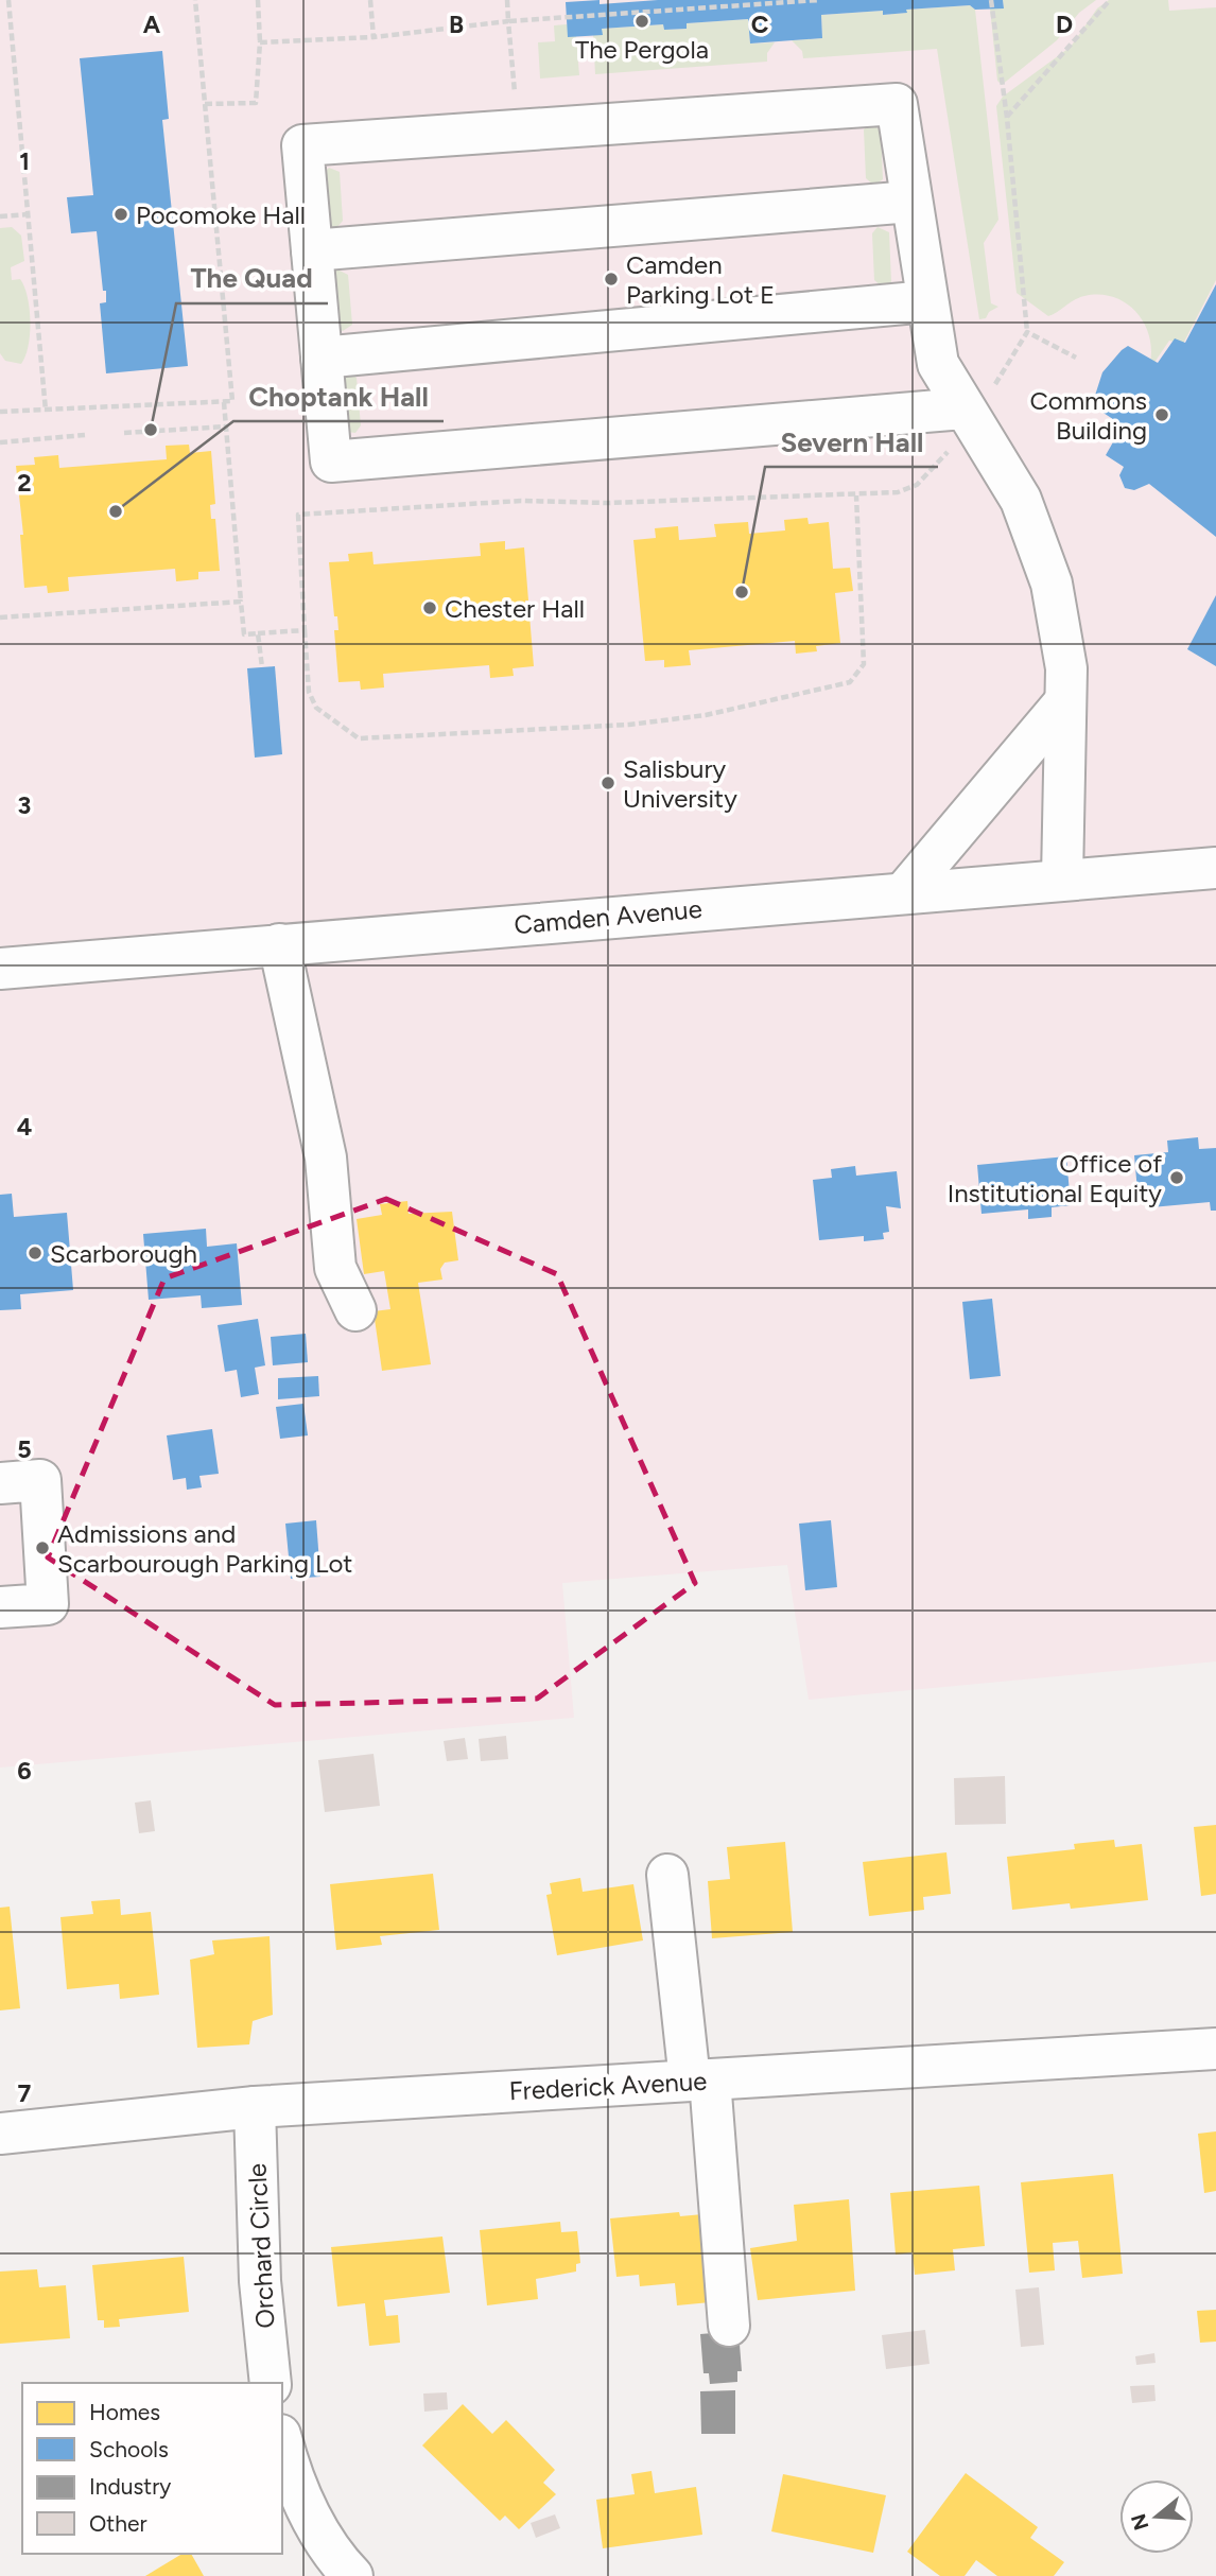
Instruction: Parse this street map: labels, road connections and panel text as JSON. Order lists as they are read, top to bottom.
{
  "streets": {
    "street": ["Camden Avenue", "Frederick Avenue", "Orchard Circle"]
  },
  "crossings": [
    ["Frederick Avenue", "Orchard Circle"]
  ],
  "places": [
    "The Pergola",
    "Pocomoke Hall",
    "Camden Parking Lot E",
    "Commons Building",
    "The Quad",
    "Choptank Hall",
    "Severn Hall",
    "Chester Hall",
    "Salisbury University",
    "Office of Institutional Equity",
    "Scarborough",
    "Admissions and Scarbourough Parking Lot"
  ],
  "legend": [
    "Homes",
    "Schools",
    "Industry",
    "Other"
  ],
  "north": "left",
  "grid": {
    "columns": [
      "A",
      "B",
      "C",
      "D"
    ],
    "rows": [
      "1",
      "2",
      "3",
      "4",
      "5",
      "6",
      "7"
    ]
  }
}
